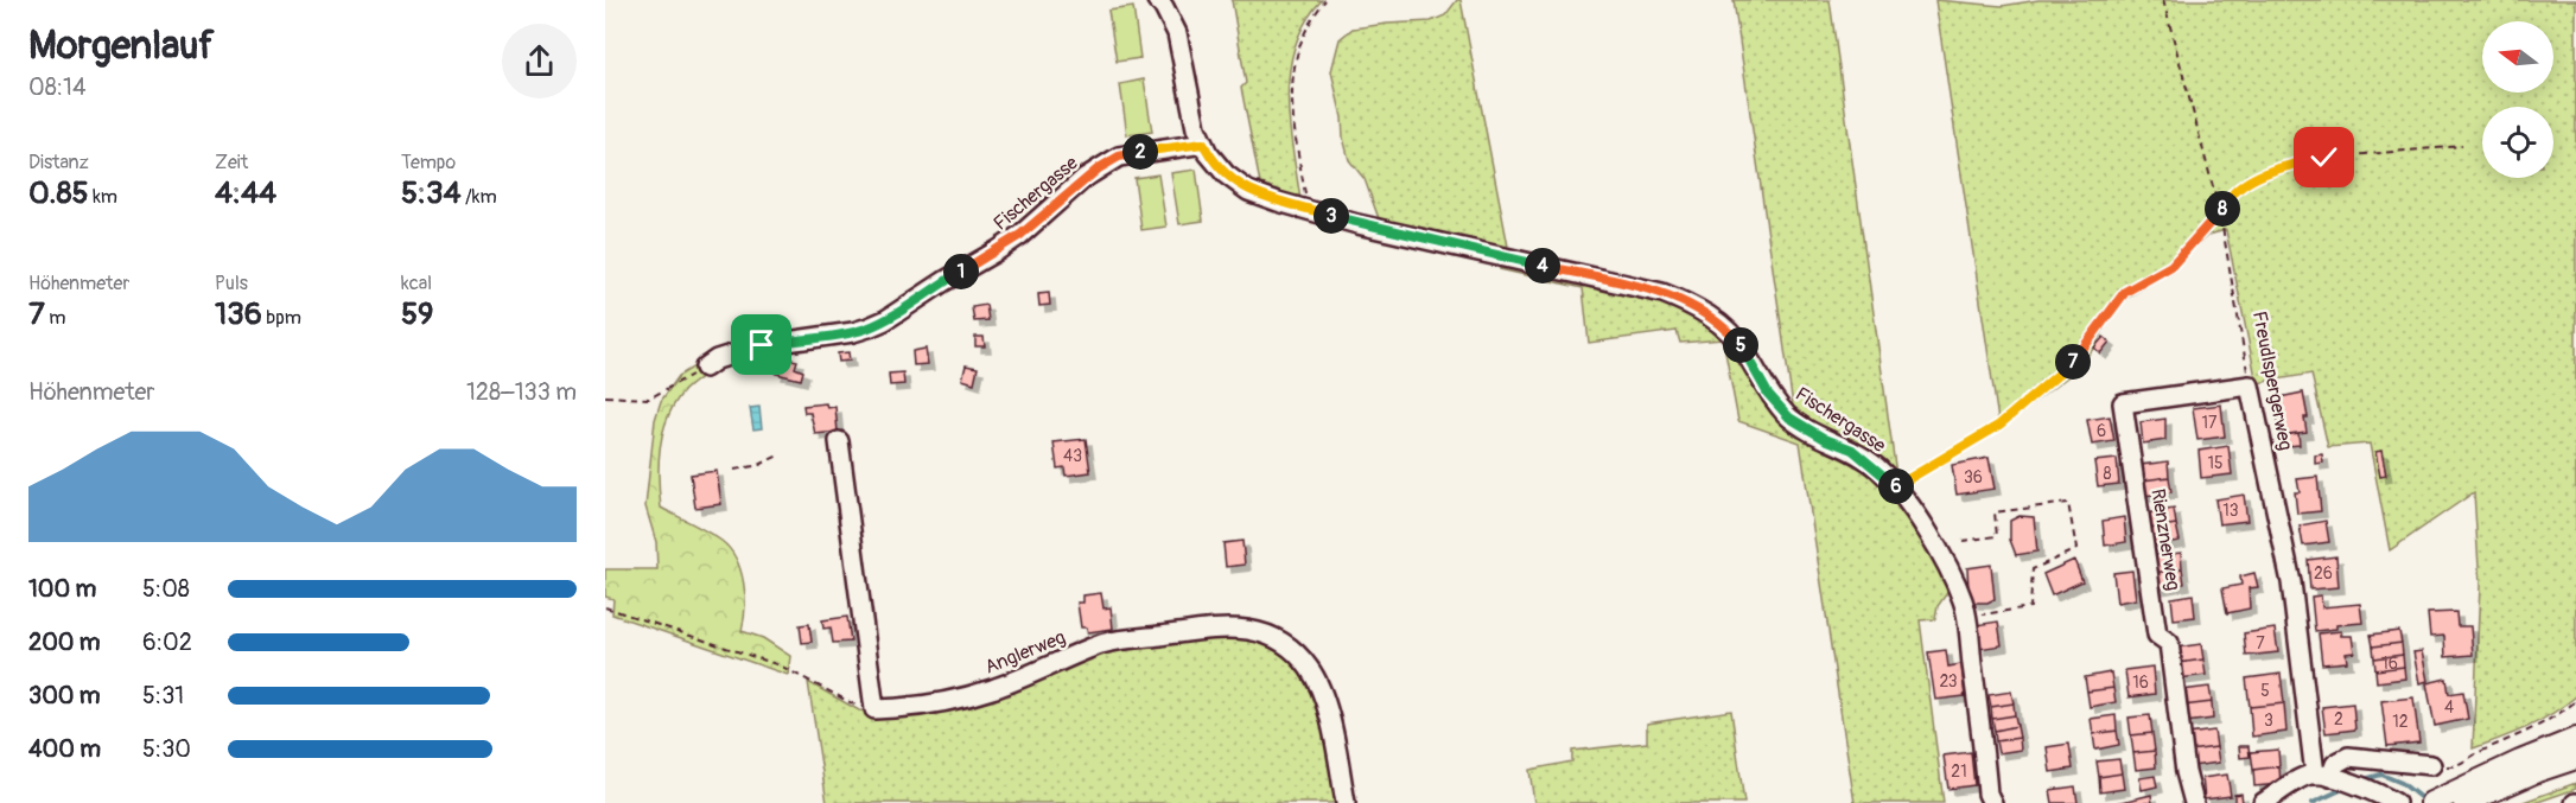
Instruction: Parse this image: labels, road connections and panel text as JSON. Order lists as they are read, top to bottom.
{
  "streets": {
    "street": [
      "Fischergasse",
      "Freudlspergerweg",
      "Rienznerweg",
      "Anglerweg"
    ]
  },
  "crossings": [
    ["Freudlspergerweg", "Rienznerweg"]
  ],
  "house_numbers": [
    "17",
    "6",
    "43",
    "15",
    "8",
    "36",
    "13",
    "26",
    "7",
    "16",
    "23",
    "16",
    "5",
    "4",
    "2",
    "3",
    "12",
    "21"
  ],
  "north": "left",
  "page": {
    "heading": ["Morgenlauf", "08:14"],
    "stats": [
      ["Distanz", "0.85 km"],
      ["Zeit", "4:44"],
      ["Tempo", "5:34 /km"],
      ["Höhenmeter", "7 m"],
      ["Puls", "136 bpm"],
      ["kcal", "59"]
    ],
    "pins": [
      "2",
      "8",
      "3",
      "4",
      "1",
      "5",
      "7",
      "6"
    ],
    "chart": ["Höhenmeter", "128–133 m"],
    "list": [
      {
        "name": "100 m",
        "note": "5:08"
      },
      {
        "name": "200 m",
        "note": "6:02"
      },
      {
        "name": "300 m",
        "note": "5:31"
      },
      {
        "name": "400 m",
        "note": "5:30"
      }
    ]
  }
}
